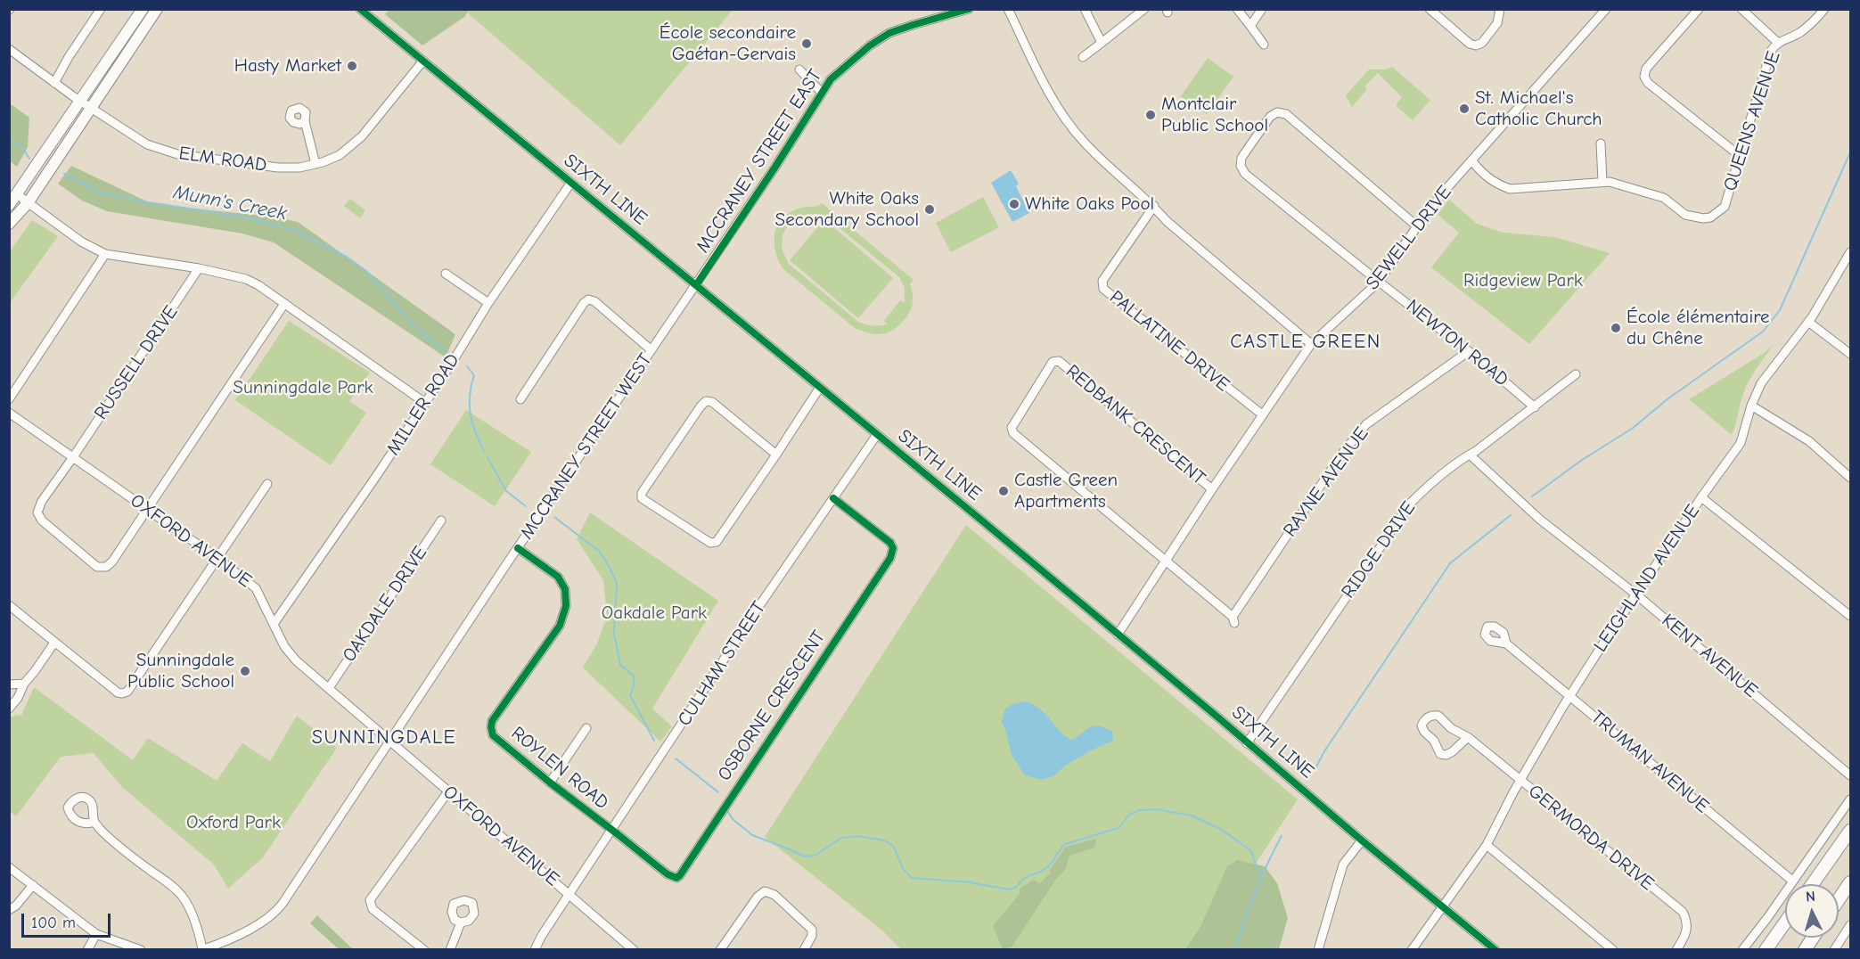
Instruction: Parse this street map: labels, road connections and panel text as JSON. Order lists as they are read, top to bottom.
{
  "streets": {
    "street": [
      "QUEENS AVENUE",
      "ELM ROAD",
      "MCCRANEY STREET EAST",
      "SIXTH LINE",
      "SEWELL DRIVE",
      "PALLATINE DRIVE",
      "NEWTON ROAD",
      "RUSSELL DRIVE",
      "MILLER ROAD",
      "REDBANK CRESCENT",
      "MCCRANEY STREET WEST",
      "RAYNE AVENUE",
      "OXFORD AVENUE",
      "RIDGE DRIVE",
      "LEIGHLAND AVENUE",
      "OAKDALE DRIVE",
      "KENT AVENUE",
      "CULHAM STREET",
      "OSBORNE CRESCENT",
      "TRUMAN AVENUE",
      "ROYLEN ROAD",
      "GERMORDA DRIVE"
    ]
  },
  "crossings": [
    ["QUEENS AVENUE", "SEWELL DRIVE"],
    ["ELM ROAD", "SIXTH LINE"],
    ["MCCRANEY STREET EAST", "SIXTH LINE"],
    ["MCCRANEY STREET EAST", "MCCRANEY STREET WEST"],
    ["SIXTH LINE", "SEWELL DRIVE"],
    ["SIXTH LINE", "MILLER ROAD"],
    ["SIXTH LINE", "MCCRANEY STREET WEST"],
    ["SIXTH LINE", "RIDGE DRIVE"],
    ["SIXTH LINE", "LEIGHLAND AVENUE"],
    ["SIXTH LINE", "CULHAM STREET"],
    ["SEWELL DRIVE", "PALLATINE DRIVE"],
    ["SEWELL DRIVE", "NEWTON ROAD"],
    ["SEWELL DRIVE", "REDBANK CRESCENT"],
    ["SEWELL DRIVE", "RAYNE AVENUE"],
    ["NEWTON ROAD", "RAYNE AVENUE"],
    ["NEWTON ROAD", "RIDGE DRIVE"],
    ["RUSSELL DRIVE", "OXFORD AVENUE"],
    ["MILLER ROAD", "OXFORD AVENUE"],
    ["REDBANK CRESCENT", "RAYNE AVENUE"],
    ["MCCRANEY STREET WEST", "OXFORD AVENUE"],
    ["MCCRANEY STREET WEST", "ROYLEN ROAD"],
    ["OXFORD AVENUE", "OAKDALE DRIVE"],
    ["OXFORD AVENUE", "CULHAM STREET"],
    ["RIDGE DRIVE", "KENT AVENUE"],
    ["LEIGHLAND AVENUE", "KENT AVENUE"],
    ["LEIGHLAND AVENUE", "TRUMAN AVENUE"],
    ["LEIGHLAND AVENUE", "GERMORDA DRIVE"],
    ["CULHAM STREET", "OSBORNE CRESCENT"],
    ["CULHAM STREET", "ROYLEN ROAD"],
    ["OSBORNE CRESCENT", "ROYLEN ROAD"]
  ],
  "districts": ["CASTLE GREEN", "SUNNINGDALE"],
  "water": ["Munn's Creek"],
  "parks": [
    "Ridgeview Park",
    "Sunningdale Park",
    "Oakdale Park",
    "Oxford Park"
  ],
  "places": [
    "École secondaire Gaétan-Gervais",
    "Hasty Market",
    "St. Michael's Catholic Church",
    "Montclair Public School",
    "White Oaks Pool",
    "White Oaks Secondary School",
    "École élémentaire du Chêne",
    "Castle Green Apartments",
    "Sunningdale Public School"
  ],
  "scale_bar": "100 m",
  "north": "top"
}
